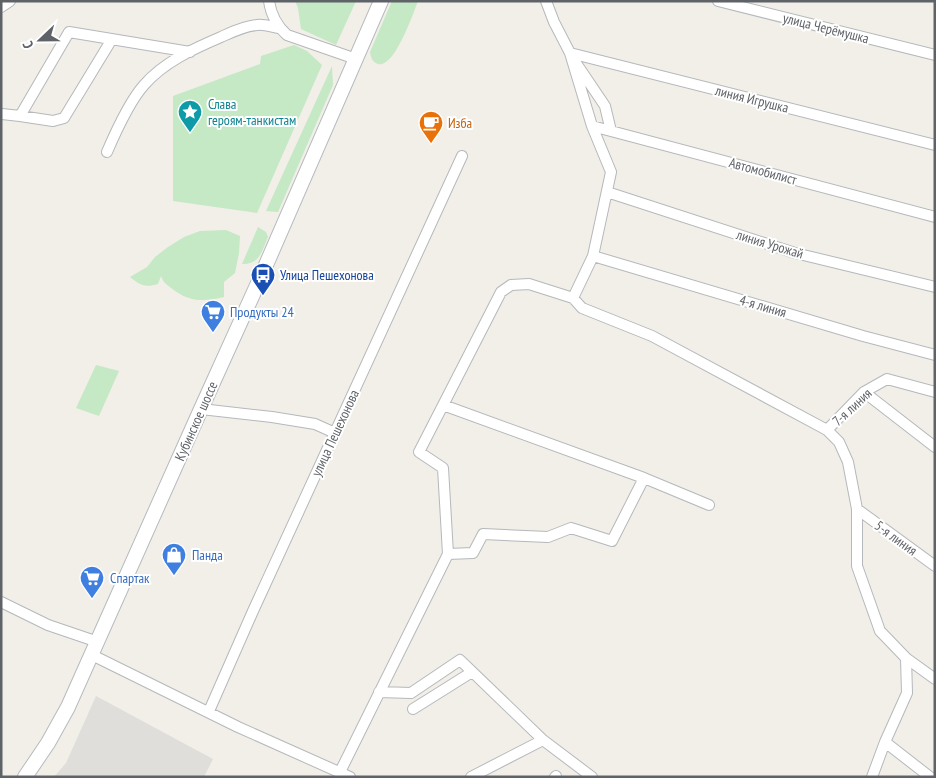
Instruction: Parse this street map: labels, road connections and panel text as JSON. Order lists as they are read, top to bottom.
{
  "streets": {
    "main road": ["Кубинское шоссе"],
    "street": [
      "улица Черёмушка",
      "линия Игрушка",
      "Автомобилист",
      "линия Урожай",
      "4-я линия",
      "7-я линия",
      "улица Пешехонова",
      "5-я линия"
    ]
  },
  "places": {
    "place": ["Слава героям-танкистам"],
    "cafe": ["Изба"],
    "bus stop": ["Улица Пешехонова"],
    "supermarket": ["Продукты 24", "Спартак"],
    "shop": ["Панда"]
  },
  "north": "left"
}
